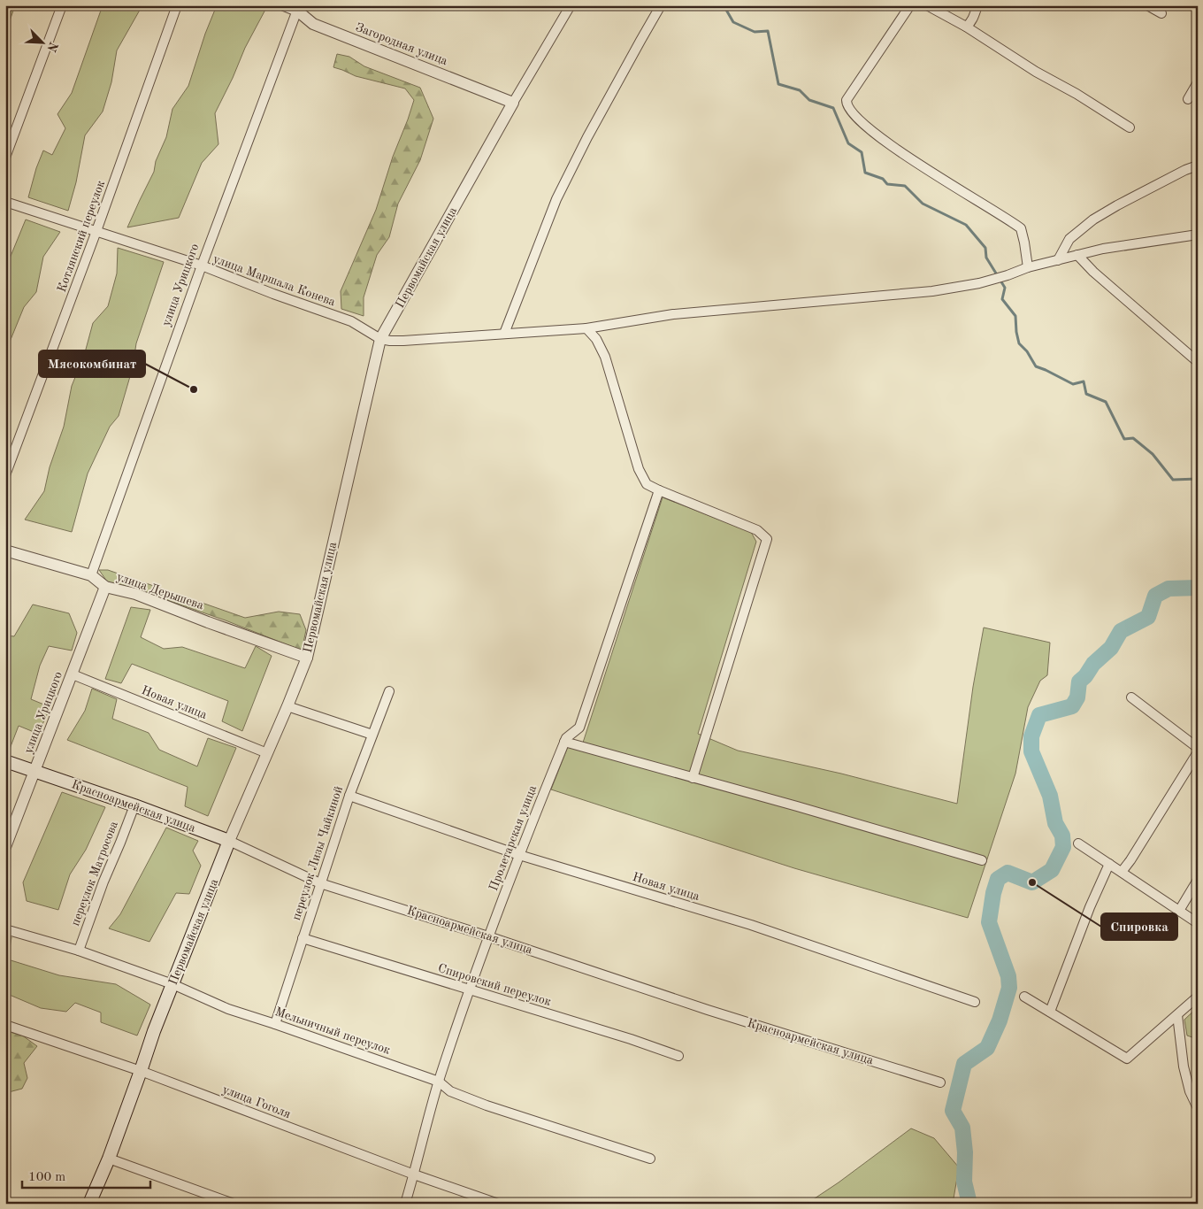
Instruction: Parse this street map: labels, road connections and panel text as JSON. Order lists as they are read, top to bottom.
{
  "streets": {
    "main road": ["Первомайская улица", "Красноармейская улица"],
    "street": [
      "Загородная улица",
      "Котлянский переулок",
      "улица Маршала Конева",
      "улица Урицкого",
      "улица Дерышева",
      "Новая улица",
      "Пролетарская улица",
      "переулок Лизы Чайкиной",
      "переулок Матросова",
      "Спировский переулок",
      "Мельничный переулок",
      "улица Гоголя"
    ]
  },
  "crossings": [
    ["Загородная улица", "Первомайская улица"],
    ["Загородная улица", "улица Урицкого"],
    ["Котлянский переулок", "улица Маршала Конева"],
    ["Первомайская улица", "улица Маршала Конева"],
    ["Первомайская улица", "улица Дерышева"],
    ["Первомайская улица", "Новая улица"],
    ["Первомайская улица", "Красноармейская улица"],
    ["Первомайская улица", "Мельничный переулок"],
    ["Первомайская улица", "улица Гоголя"],
    ["улица Маршала Конева", "улица Урицкого"],
    ["улица Урицкого", "улица Дерышева"],
    ["улица Урицкого", "Новая улица"],
    ["улица Урицкого", "Красноармейская улица"],
    ["Новая улица", "Пролетарская улица"],
    ["Новая улица", "переулок Лизы Чайкиной"],
    ["Красноармейская улица", "Пролетарская улица"],
    ["Красноармейская улица", "переулок Лизы Чайкиной"],
    ["Красноармейская улица", "переулок Матросова"],
    ["Пролетарская улица", "Спировский переулок"],
    ["Пролетарская улица", "Мельничный переулок"],
    ["Пролетарская улица", "улица Гоголя"],
    ["переулок Лизы Чайкиной", "Спировский переулок"],
    ["переулок Лизы Чайкиной", "Мельничный переулок"],
    ["переулок Матросова", "Мельничный переулок"]
  ],
  "places": ["Мясокомбинат", "Спировка"],
  "scale_bar": "100 m",
  "north": "bottom right"
}
